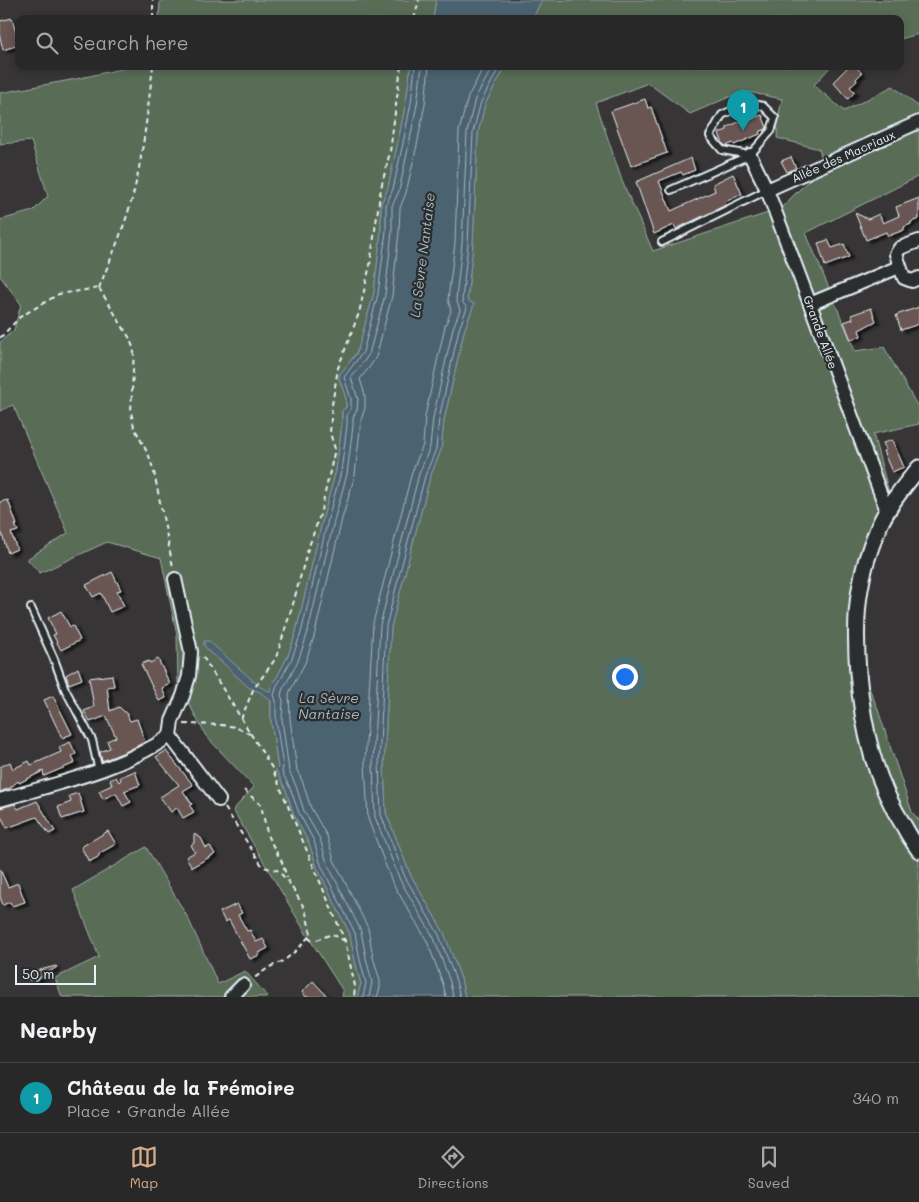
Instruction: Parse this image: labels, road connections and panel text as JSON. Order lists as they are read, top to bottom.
{
  "streets": {
    "street": ["Allée des Macriaux", "Grande Allée"]
  },
  "crossings": [
    ["Allée des Macriaux", "Grande Allée"]
  ],
  "water": ["La Sèvre Nantaise"],
  "scale_bar": "50 m",
  "page": {
    "search": "Search here",
    "pins": "1",
    "scale": "50 m",
    "heading": "Nearby",
    "list": [
      {
        "mark": "1",
        "name": "Château de la Frémoire",
        "note": "Place · Grande Allée",
        "value": "340 m"
      }
    ],
    "nav": ["Map", "Directions", "Saved"]
  }
}
